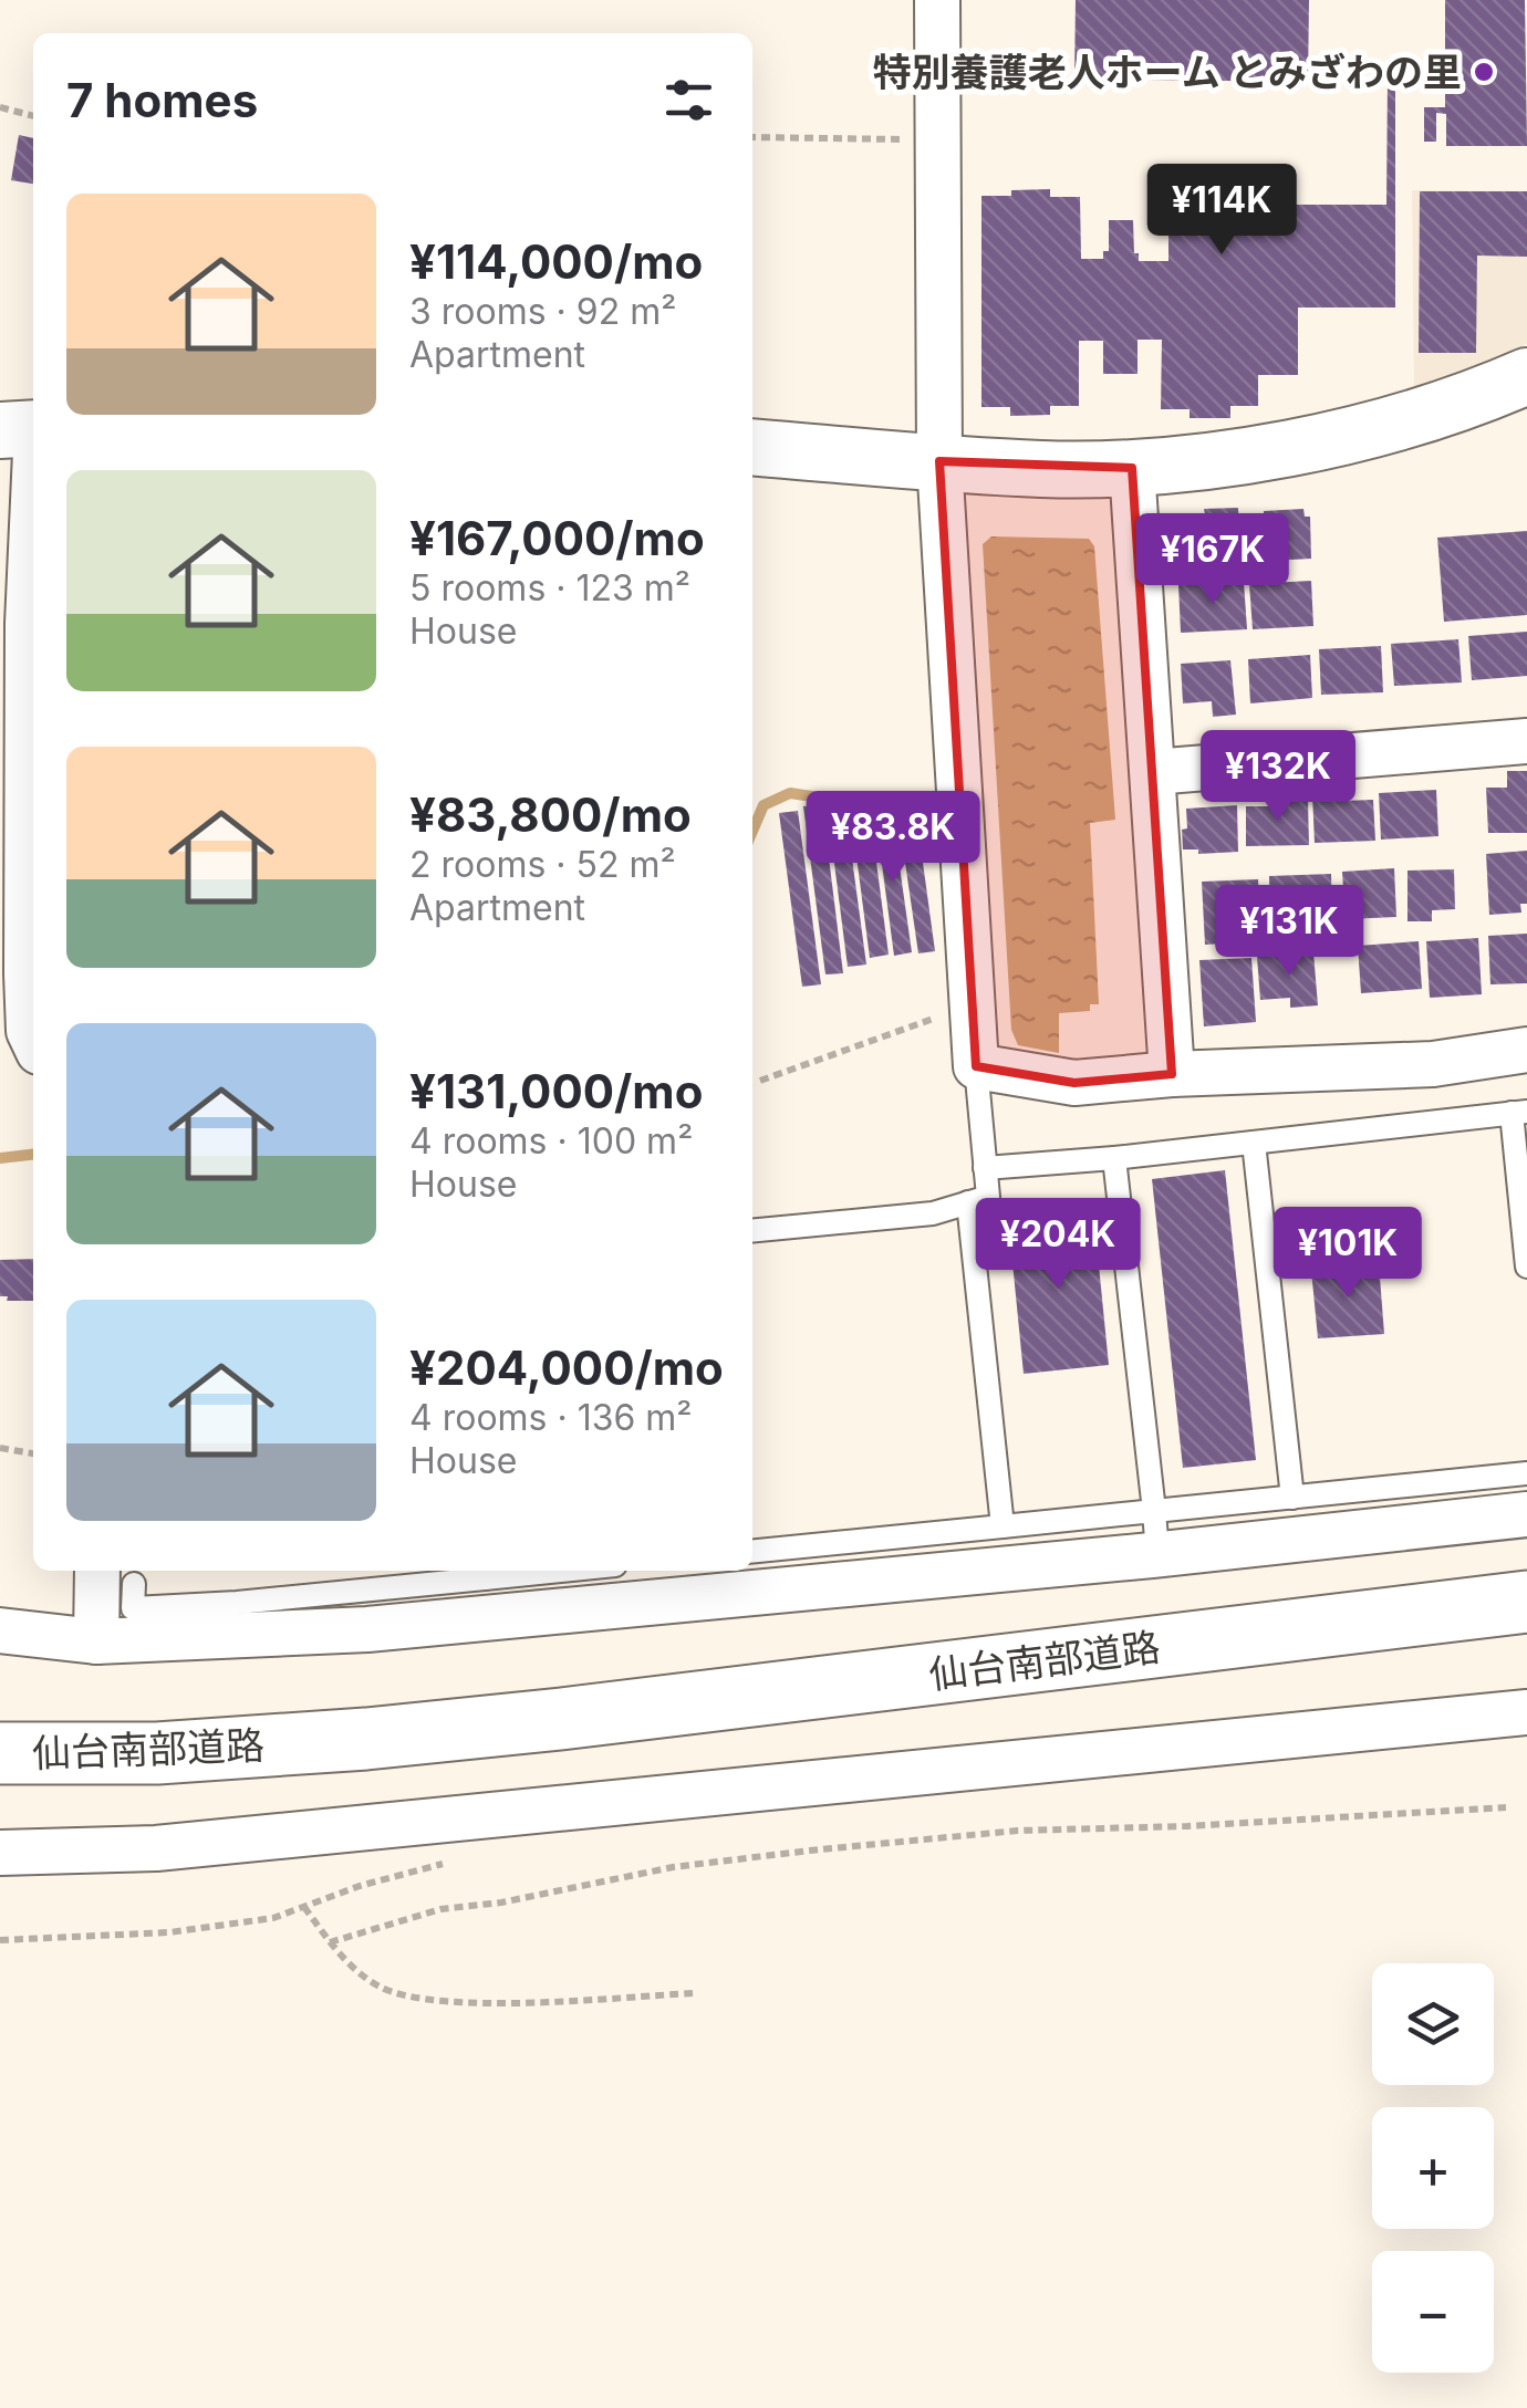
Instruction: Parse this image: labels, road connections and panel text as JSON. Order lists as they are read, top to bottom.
{
  "streets": {
    "highway": ["仙台南部道路"]
  },
  "places": ["特別養護老人ホーム とみざわの里"],
  "page": {
    "heading": "7 homes",
    "price": [
      "¥114K",
      "¥167K",
      "¥132K",
      "¥83.8K",
      "¥131K",
      "¥204K",
      "¥101K"
    ],
    "list": [
      {
        "name": "¥114,000/mo",
        "note": "3 rooms · 92 m² · Apartment"
      },
      {
        "name": "¥167,000/mo",
        "note": "5 rooms · 123 m² · House"
      },
      {
        "name": "¥83,800/mo",
        "note": "2 rooms · 52 m² · Apartment"
      },
      {
        "name": "¥131,000/mo",
        "note": "4 rooms · 100 m² · House"
      },
      {
        "name": "¥204,000/mo",
        "note": "4 rooms · 136 m² · House"
      }
    ],
    "map_buttons": ["+", "−"]
  }
}
